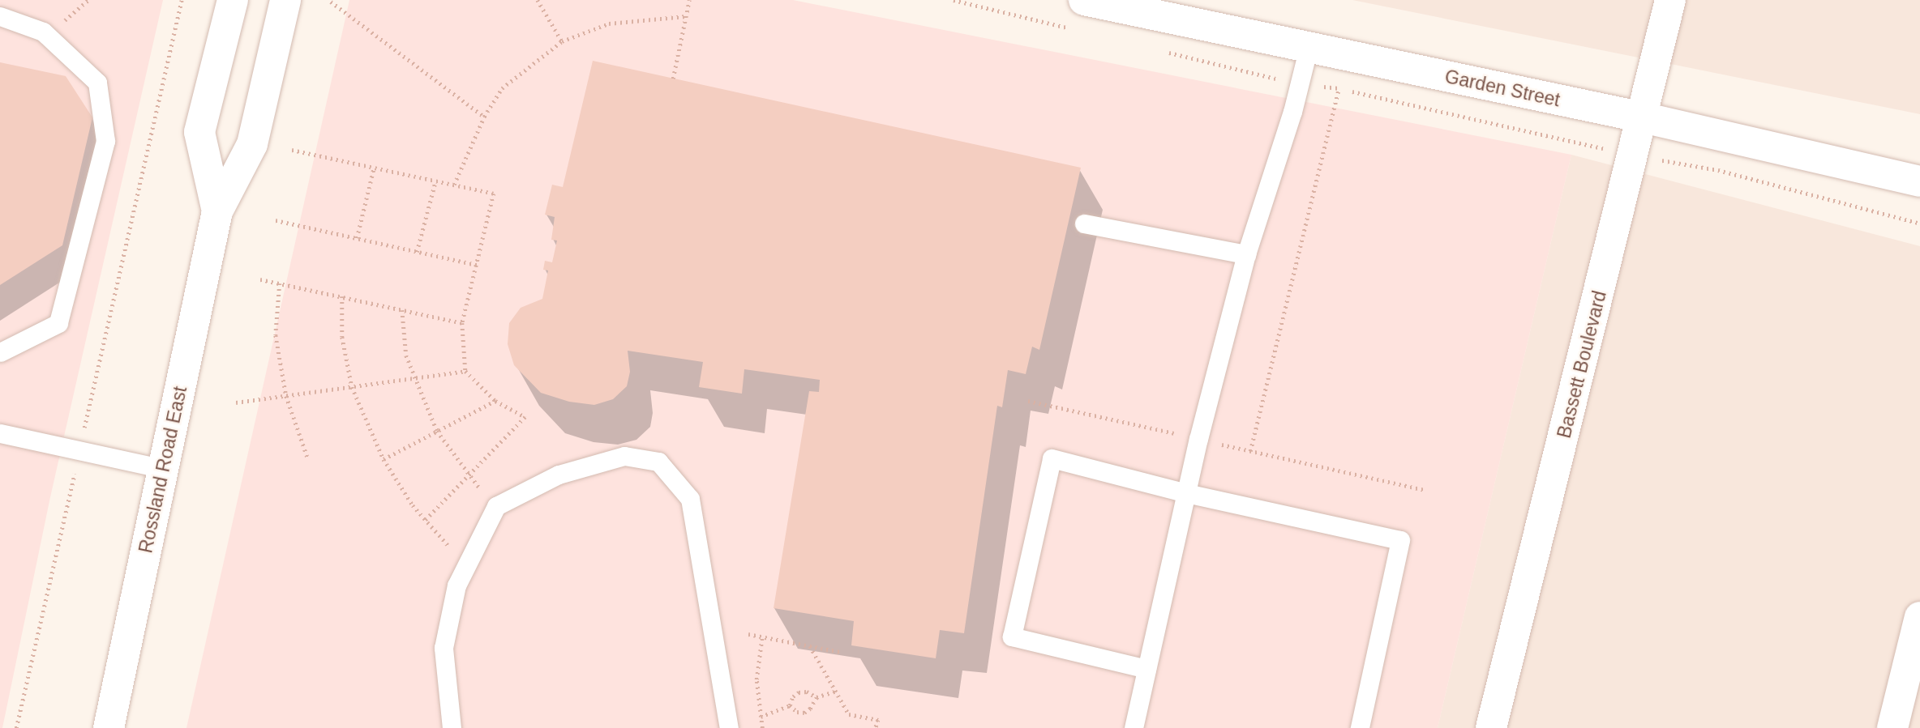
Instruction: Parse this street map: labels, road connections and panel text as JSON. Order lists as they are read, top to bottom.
{
  "streets": {
    "street": ["Garden Street", "Bassett Boulevard", "Rossland Road East"]
  },
  "crossings": [
    ["Garden Street", "Bassett Boulevard"]
  ]
}
